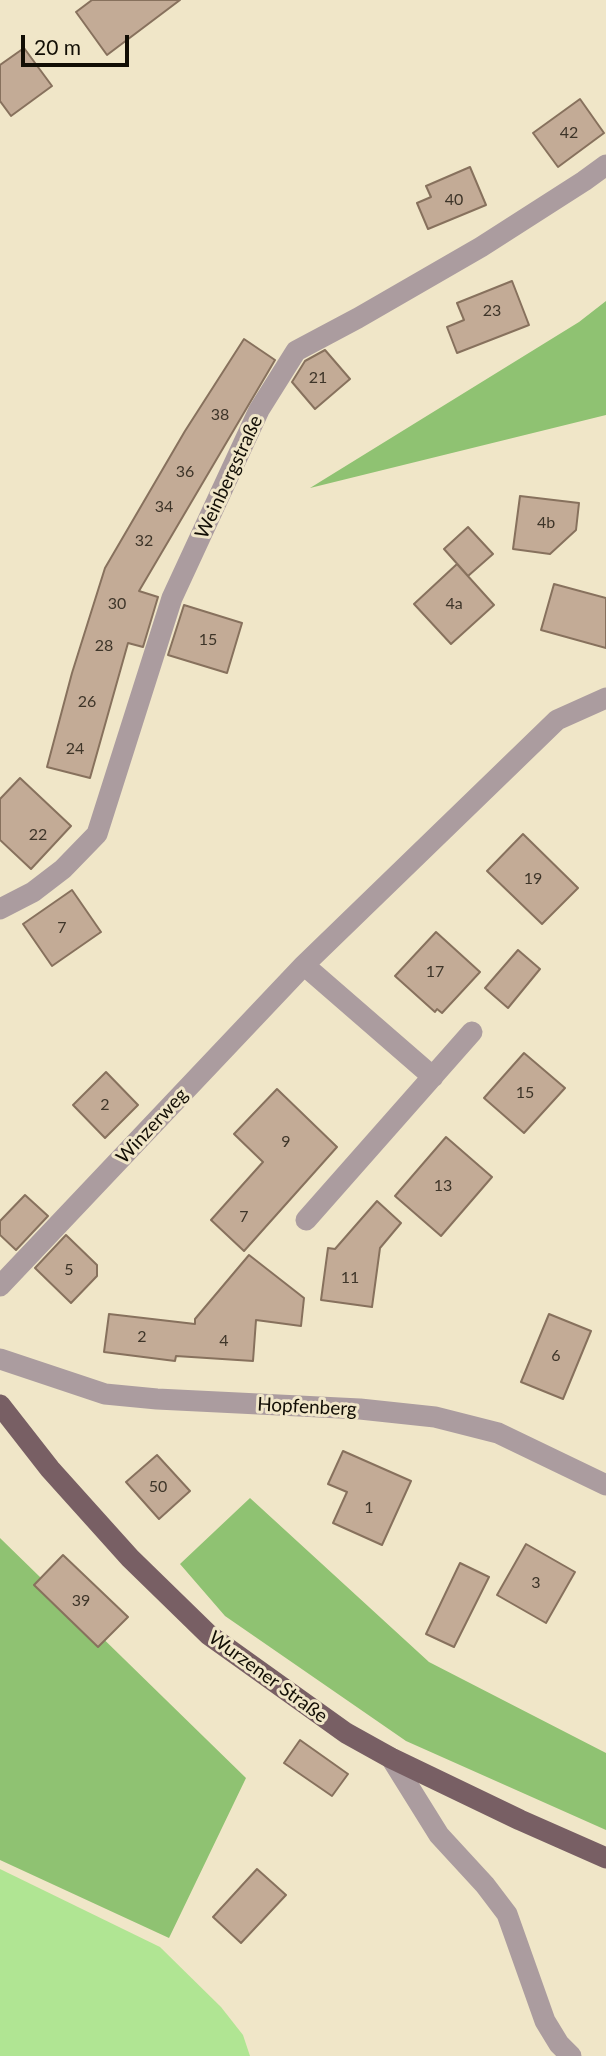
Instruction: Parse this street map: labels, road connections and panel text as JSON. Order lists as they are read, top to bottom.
{
  "streets": {
    "main road": ["Wurzener Straße"],
    "street": ["Weinbergstraße", "Winzerweg", "Hopfenberg"]
  },
  "house_numbers": [
    "42",
    "40",
    "23",
    "21",
    "38",
    "36",
    "34",
    "4b",
    "32",
    "30",
    "4a",
    "15",
    "28",
    "26",
    "24",
    "22",
    "19",
    "7",
    "17",
    "15",
    "2",
    "9",
    "13",
    "7",
    "5",
    "11",
    "2",
    "4",
    "6",
    "50",
    "1",
    "3",
    "39"
  ],
  "scale_bar": "20 m"
}
